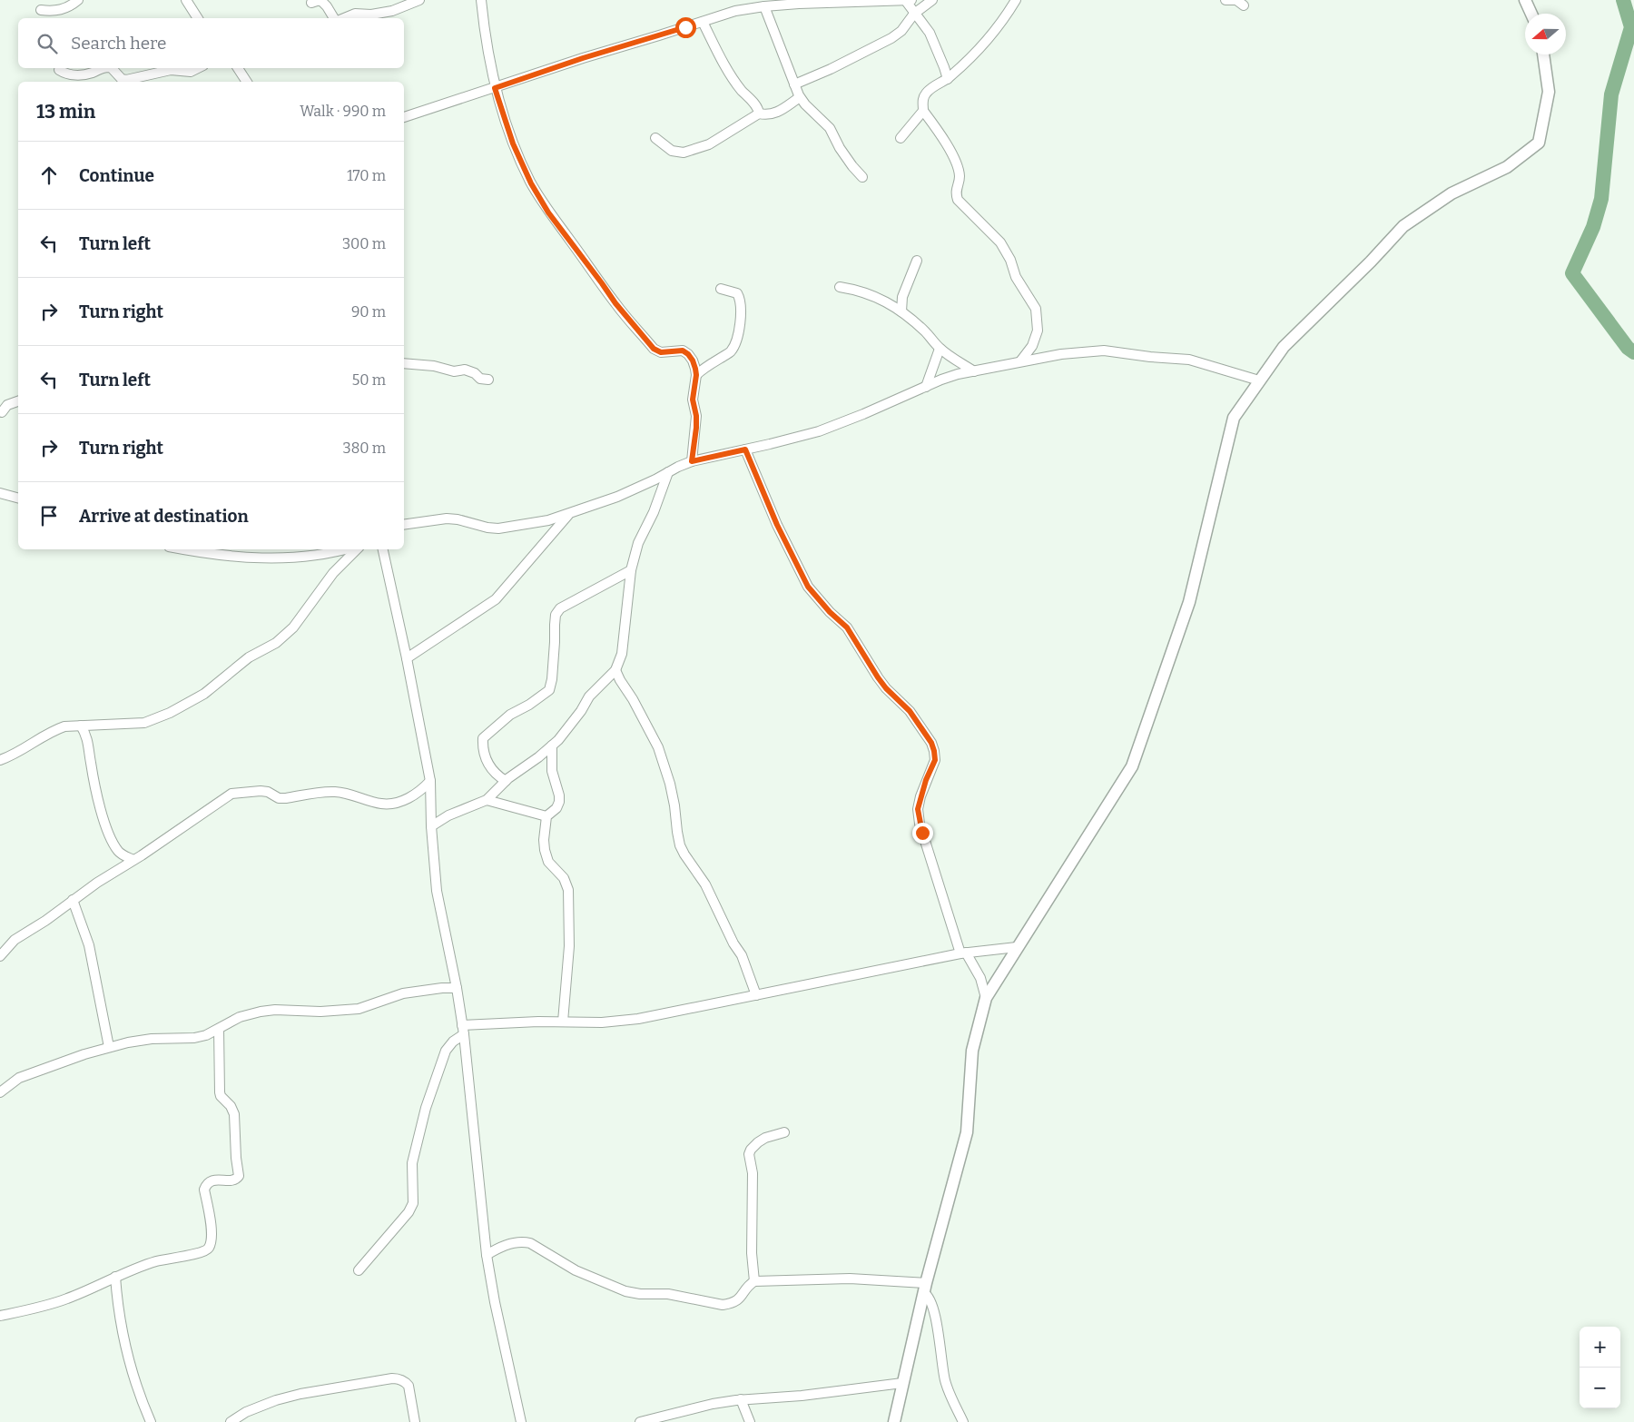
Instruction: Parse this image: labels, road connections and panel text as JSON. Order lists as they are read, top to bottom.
{
  "north": "left",
  "page": {
    "search": "Search here",
    "heading": ["13 min", "Walk · 990 m"],
    "list": [
      ["Continue", "170 m"],
      ["Turn left", "300 m"],
      ["Turn right", "90 m"],
      ["Turn left", "50 m"],
      ["Turn right", "380 m"],
      "Arrive at destination"
    ],
    "map_buttons": ["+", "−"]
  }
}
